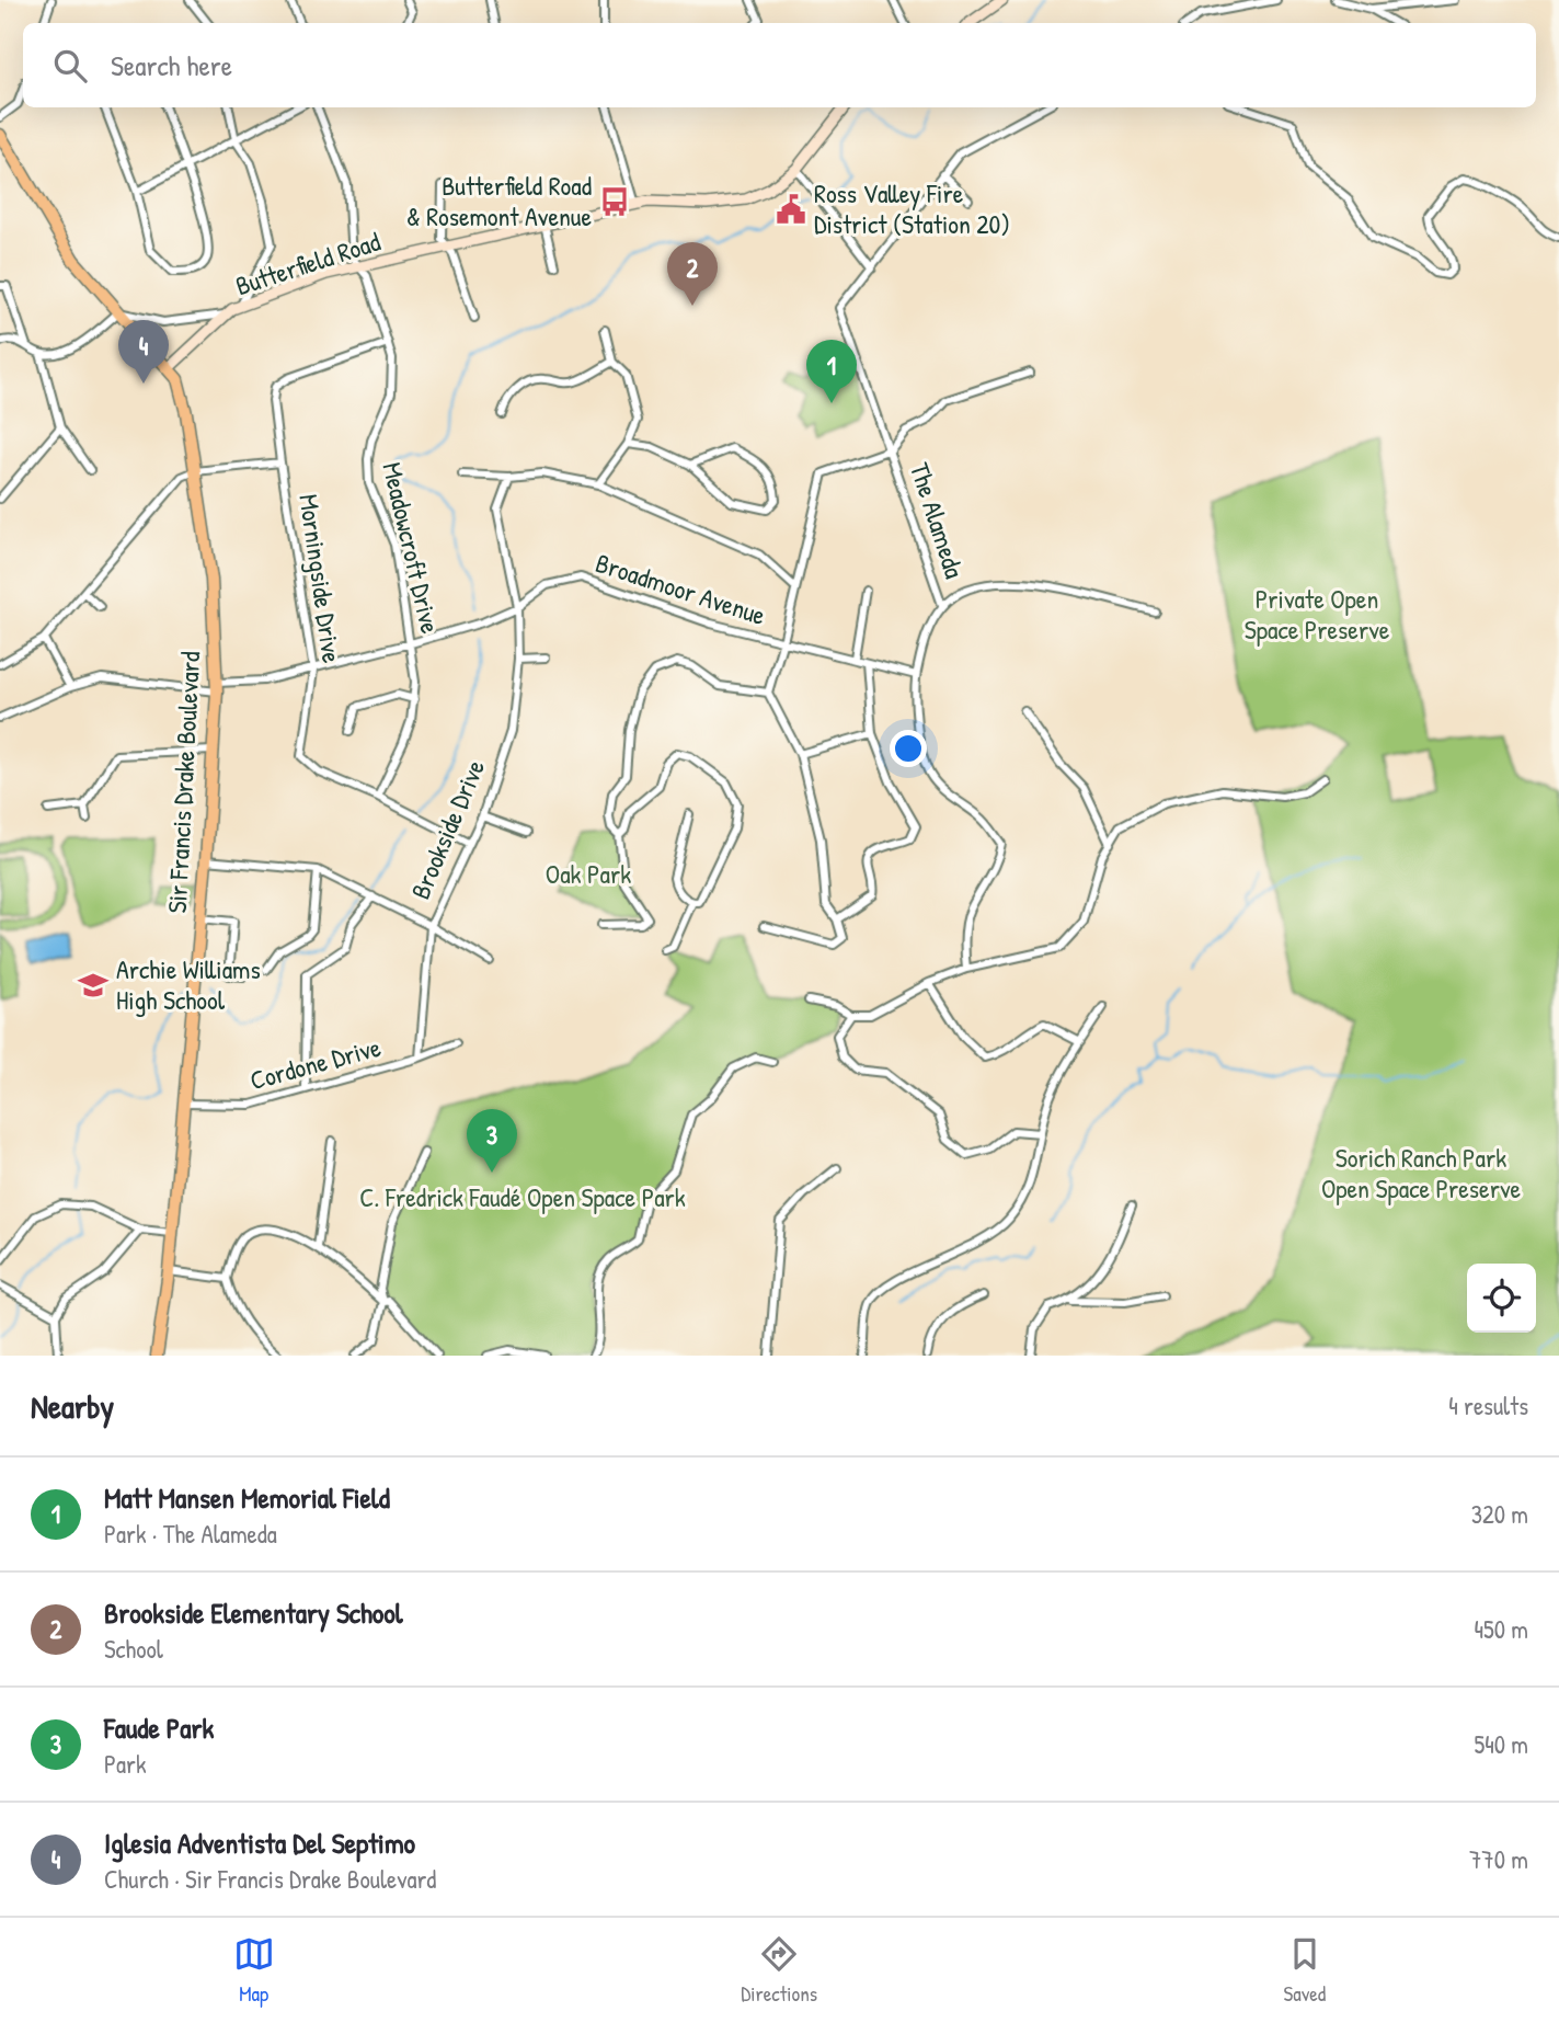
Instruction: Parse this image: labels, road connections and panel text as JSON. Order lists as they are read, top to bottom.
{
  "streets": {
    "main road": ["Sir Francis Drake Boulevard"],
    "street": [
      "Butterfield Road",
      "The Alameda",
      "Meadowcroft Drive",
      "Morningside Drive",
      "Broadmoor Avenue",
      "Brookside Drive",
      "Cordone Drive"
    ]
  },
  "crossings": [
    ["Butterfield Road", "Meadowcroft Drive"],
    ["Butterfield Road", "Sir Francis Drake Boulevard"],
    ["Meadowcroft Drive", "Morningside Drive"],
    ["Meadowcroft Drive", "Broadmoor Avenue"],
    ["Morningside Drive", "Broadmoor Avenue"],
    ["Morningside Drive", "Brookside Drive"],
    ["Broadmoor Avenue", "Sir Francis Drake Boulevard"],
    ["Broadmoor Avenue", "Brookside Drive"],
    ["Sir Francis Drake Boulevard", "Cordone Drive"],
    ["Brookside Drive", "Cordone Drive"]
  ],
  "parks": [
    "Private Open Space Preserve",
    "Oak Park",
    "Sorich Ranch Park Open Space Preserve",
    "C. Fredrick Faudé Open Space Park"
  ],
  "places": {
    "bus stop": ["Butterfield Road & Rosemont Avenue"],
    "public building": ["Ross Valley Fire District (Station 20)"],
    "school or university": ["Archie Williams High School"]
  },
  "page": {
    "search": "Search here",
    "pins": [
      "2",
      "4",
      "1",
      "3"
    ],
    "heading": ["Nearby", "4 results"],
    "list": [
      {
        "mark": "1",
        "name": "Matt Mansen Memorial Field",
        "note": "Park · The Alameda",
        "value": "320 m"
      },
      {
        "mark": "2",
        "name": "Brookside Elementary School",
        "note": "School",
        "value": "450 m"
      },
      {
        "mark": "3",
        "name": "Faude Park",
        "note": "Park",
        "value": "540 m"
      },
      {
        "mark": "4",
        "name": "Iglesia Adventista Del Septimo",
        "note": "Church · Sir Francis Drake Boulevard",
        "value": "770 m"
      }
    ],
    "nav": ["Map", "Directions", "Saved"]
  }
}
